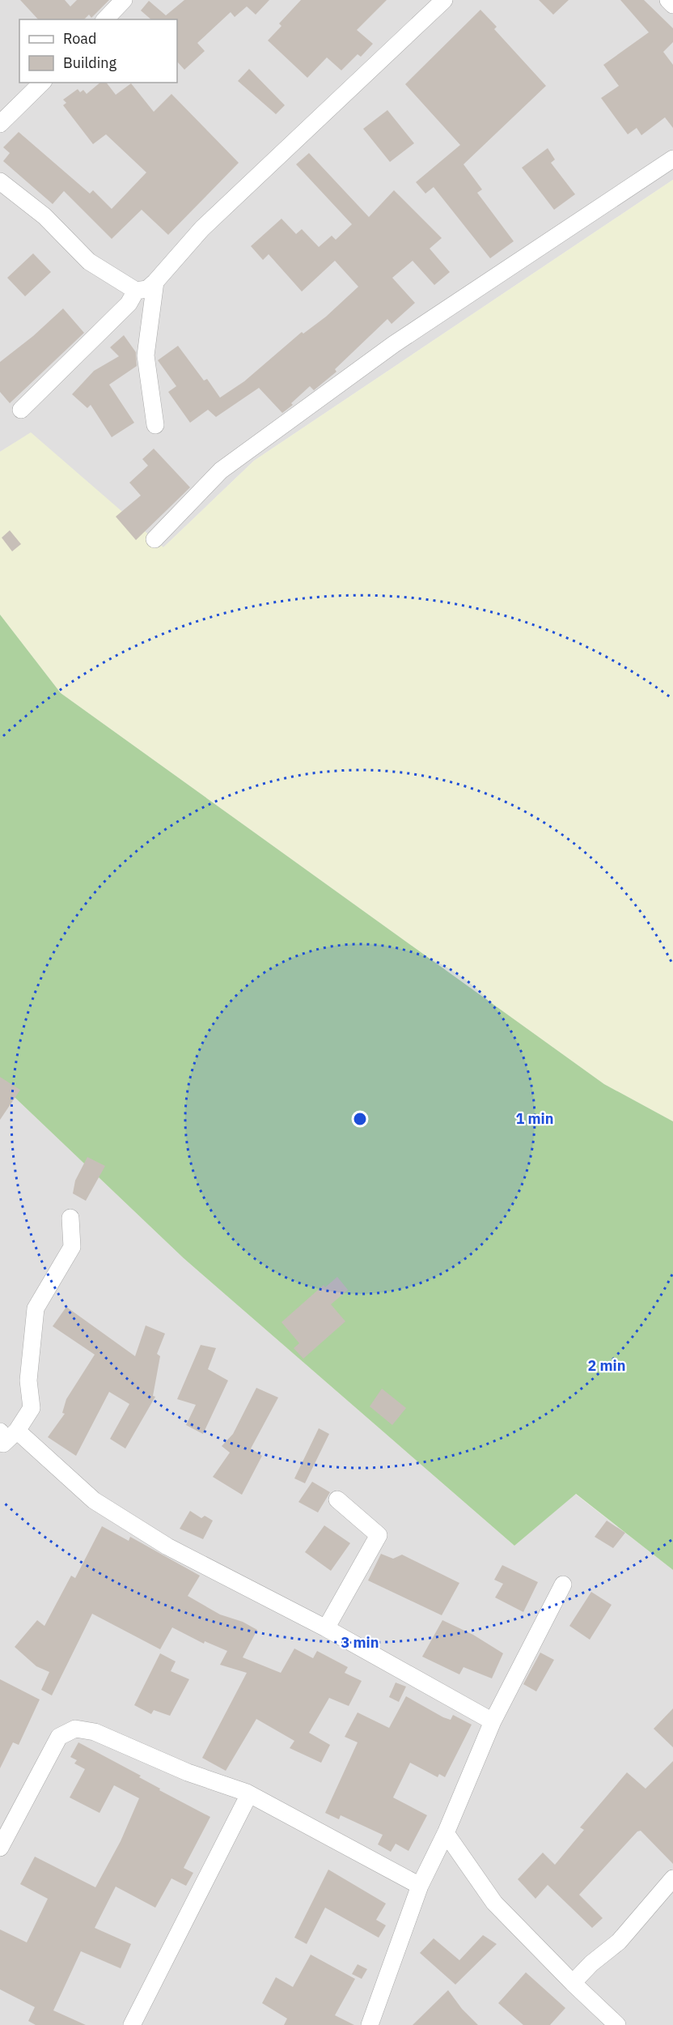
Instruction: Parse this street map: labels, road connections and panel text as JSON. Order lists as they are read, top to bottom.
{
  "legend": ["Road", "Building"],
  "rings": ["1 min", "2 min", "3 min"]
}
